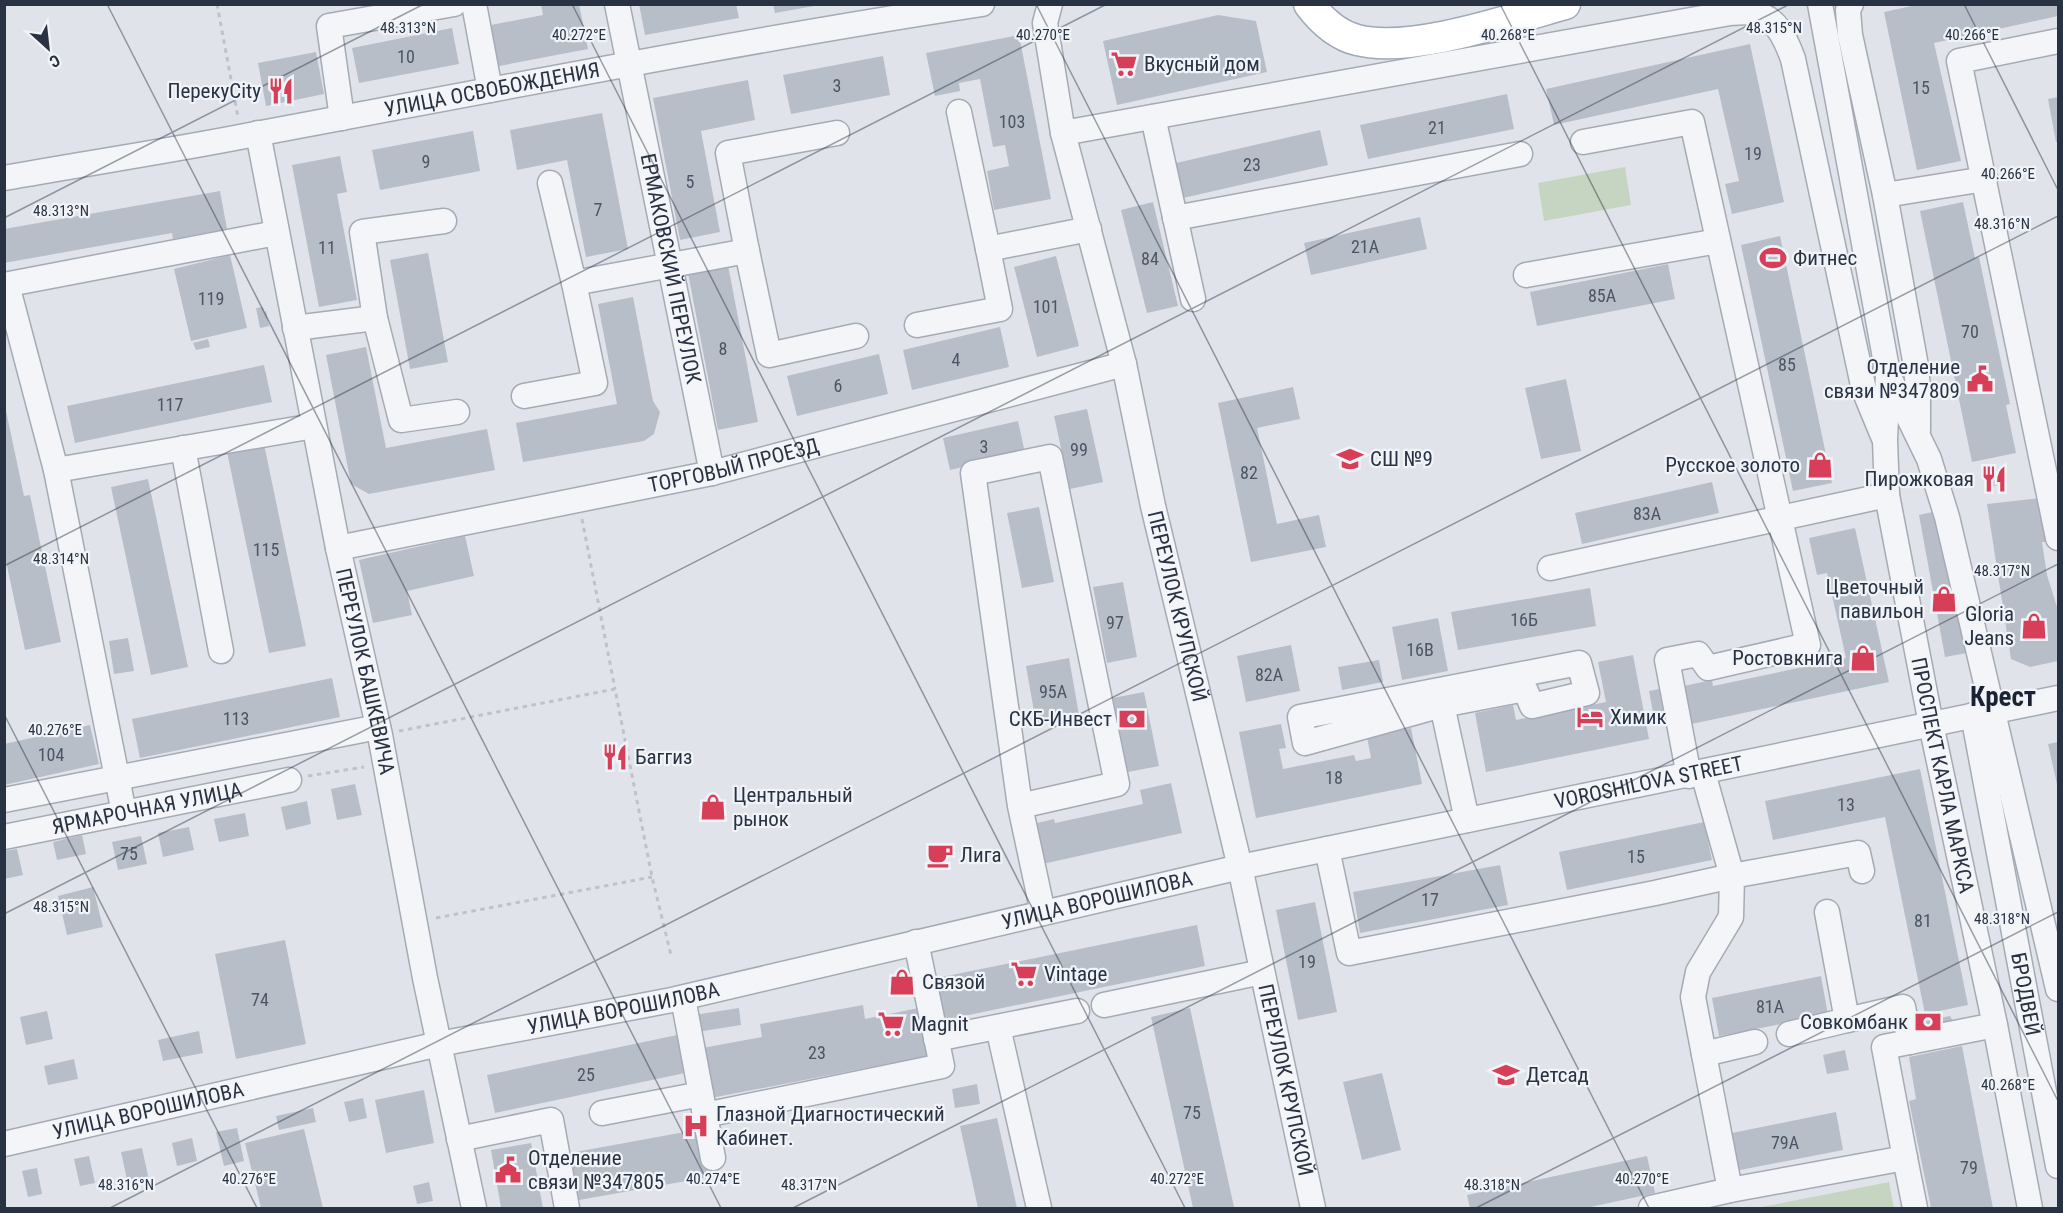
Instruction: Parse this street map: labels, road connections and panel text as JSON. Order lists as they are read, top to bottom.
{
  "streets": {
    "street": [
      "УЛИЦА ОСВОБОЖДЕНИЯ",
      "ЕРМАКОВСКИЙ ПЕРЕУЛОК",
      "ТОРГОВЫЙ ПРОЕЗД",
      "ПЕРЕУЛОК КРУПСКОЙ",
      "ПЕРЕУЛОК БАШКЕВИЧА",
      "ПРОСПЕКТ КАРЛА МАРКСА",
      "VOROSHILOVA STREET",
      "ЯРМАРОЧНАЯ УЛИЦА",
      "УЛИЦА ВОРОШИЛОВА",
      "БРОДВЕЙ"
    ]
  },
  "crossings": [
    ["УЛИЦА ОСВОБОЖДЕНИЯ", "ЕРМАКОВСКИЙ ПЕРЕУЛОК"],
    ["УЛИЦА ОСВОБОЖДЕНИЯ", "ПЕРЕУЛОК БАШКЕВИЧА"],
    ["ЕРМАКОВСКИЙ ПЕРЕУЛОК", "ТОРГОВЫЙ ПРОЕЗД"],
    ["ТОРГОВЫЙ ПРОЕЗД", "ПЕРЕУЛОК КРУПСКОЙ"],
    ["ТОРГОВЫЙ ПРОЕЗД", "ПЕРЕУЛОК БАШКЕВИЧА"],
    ["ПЕРЕУЛОК КРУПСКОЙ", "VOROSHILOVA STREET"],
    ["ПЕРЕУЛОК КРУПСКОЙ", "УЛИЦА ВОРОШИЛОВА"],
    ["ПЕРЕУЛОК БАШКЕВИЧА", "УЛИЦА ВОРОШИЛОВА"],
    ["ПРОСПЕКТ КАРЛА МАРКСА", "VOROSHILOVA STREET"],
    ["ПРОСПЕКТ КАРЛА МАРКСА", "БРОДВЕЙ"],
    ["VOROSHILOVA STREET", "УЛИЦА ВОРОШИЛОВА"],
    ["VOROSHILOVA STREET", "БРОДВЕЙ"]
  ],
  "districts": ["Крест"],
  "places": {
    "supermarket": ["Вкусный дом", "Vintage", "Magnit"],
    "restaurant": ["ПерекуCity", "Пирожковая", "Баггиз"],
    "sports": ["Фитнес"],
    "public building": ["Отделение связи №347809", "Отделение связи №347805"],
    "school or university": ["СШ №9", "Детсад"],
    "shop": [
      "Русское золото",
      "Цветочный павильон",
      "Gloria Jeans",
      "Ростовкнига",
      "Центральный рынок",
      "Связой"
    ],
    "hotel": ["Химик"],
    "bank": ["СКБ-Инвест", "Совкомбанк"],
    "cafe": ["Лига"],
    "hospital": ["Глазной Диагностический Кабинет."]
  },
  "house_numbers": [
    "10",
    "3",
    "15",
    "103",
    "21",
    "19",
    "9",
    "23",
    "5",
    "7",
    "21А",
    "11",
    "84",
    "85А",
    "119",
    "101",
    "70",
    "8",
    "4",
    "85",
    "6",
    "117",
    "3",
    "99",
    "82",
    "83А",
    "115",
    "16Б",
    "97",
    "16В",
    "82А",
    "95А",
    "113",
    "104",
    "18",
    "13",
    "75",
    "15",
    "17",
    "81",
    "19",
    "74",
    "81А",
    "23",
    "25",
    "75",
    "79А",
    "79"
  ],
  "north": "bottom right",
  "coordinates": [
    "48.313°N",
    "48.315°N",
    "40.266°E",
    "40.272°E",
    "40.270°E",
    "40.268°E",
    "48.316°N",
    "48.314°N",
    "48.317°N",
    "40.276°E",
    "48.318°N",
    "40.274°E"
  ]
}
